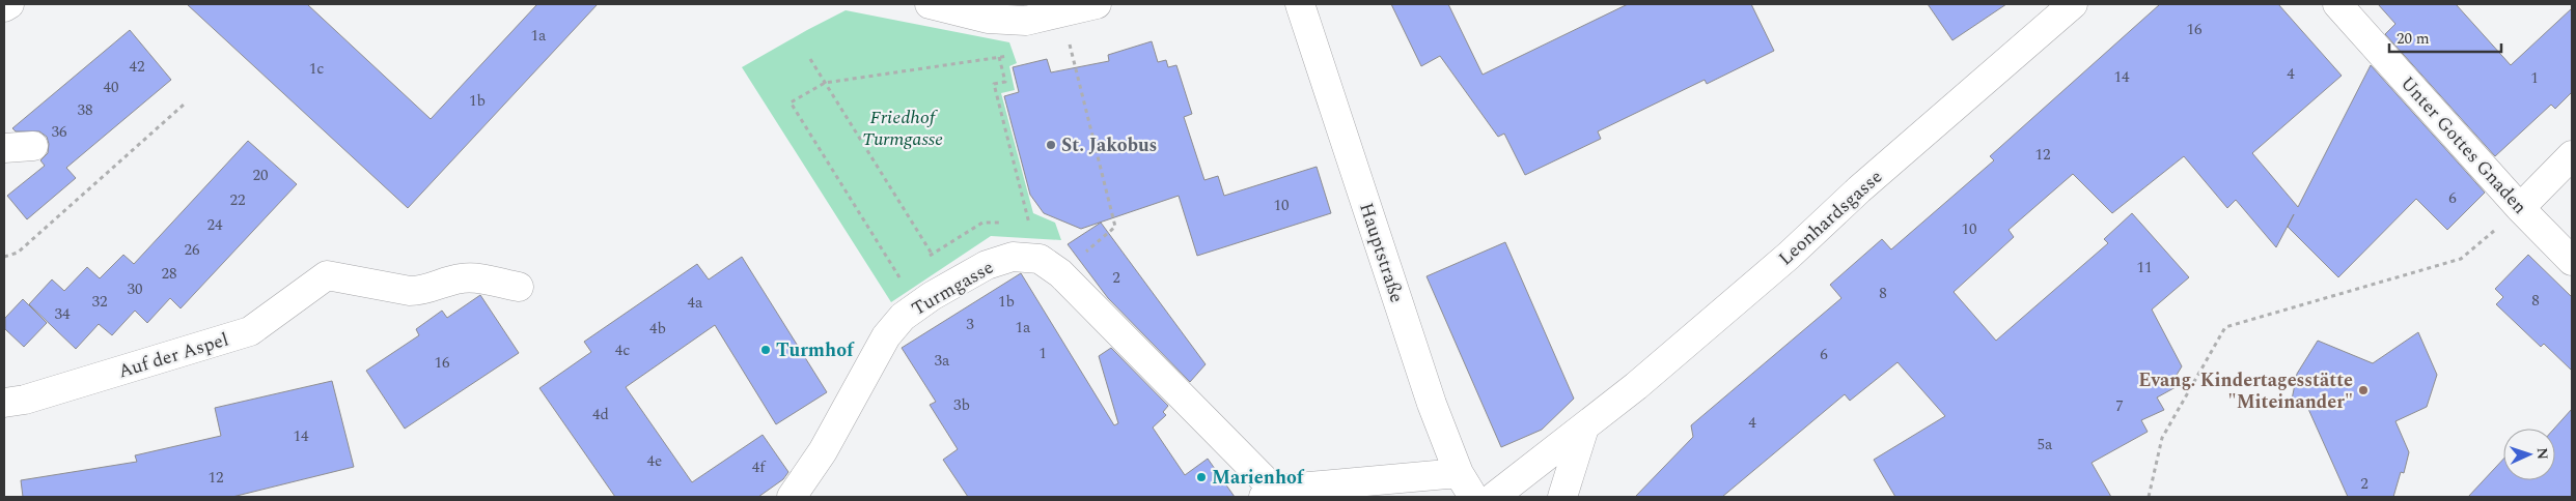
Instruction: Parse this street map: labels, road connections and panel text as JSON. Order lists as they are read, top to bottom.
{
  "streets": {
    "street": [
      "Unter Gottes Gnaden",
      "Leonhardsgasse",
      "Hauptstraße",
      "Turmgasse",
      "Auf der Aspel"
    ]
  },
  "parks": ["Friedhof Turmgasse"],
  "places": [
    "St. Jakobus",
    "Turmhof",
    "Evang. Kindertagesstätte \"Miteinander\"",
    "Marienhof"
  ],
  "house_numbers": [
    "16",
    "1a",
    "42",
    "1c",
    "4",
    "14",
    "1",
    "40",
    "1b",
    "38",
    "36",
    "12",
    "20",
    "6",
    "22",
    "10",
    "24",
    "10",
    "26",
    "11",
    "28",
    "2",
    "30",
    "8",
    "8",
    "32",
    "1b",
    "4a",
    "34",
    "3",
    "1a",
    "4b",
    "4c",
    "1",
    "6",
    "3a",
    "16",
    "3b",
    "7",
    "4d",
    "4",
    "14",
    "5a",
    "4e",
    "4f",
    "12",
    "2"
  ],
  "scale_bar": "20 m",
  "north": "right"
}
